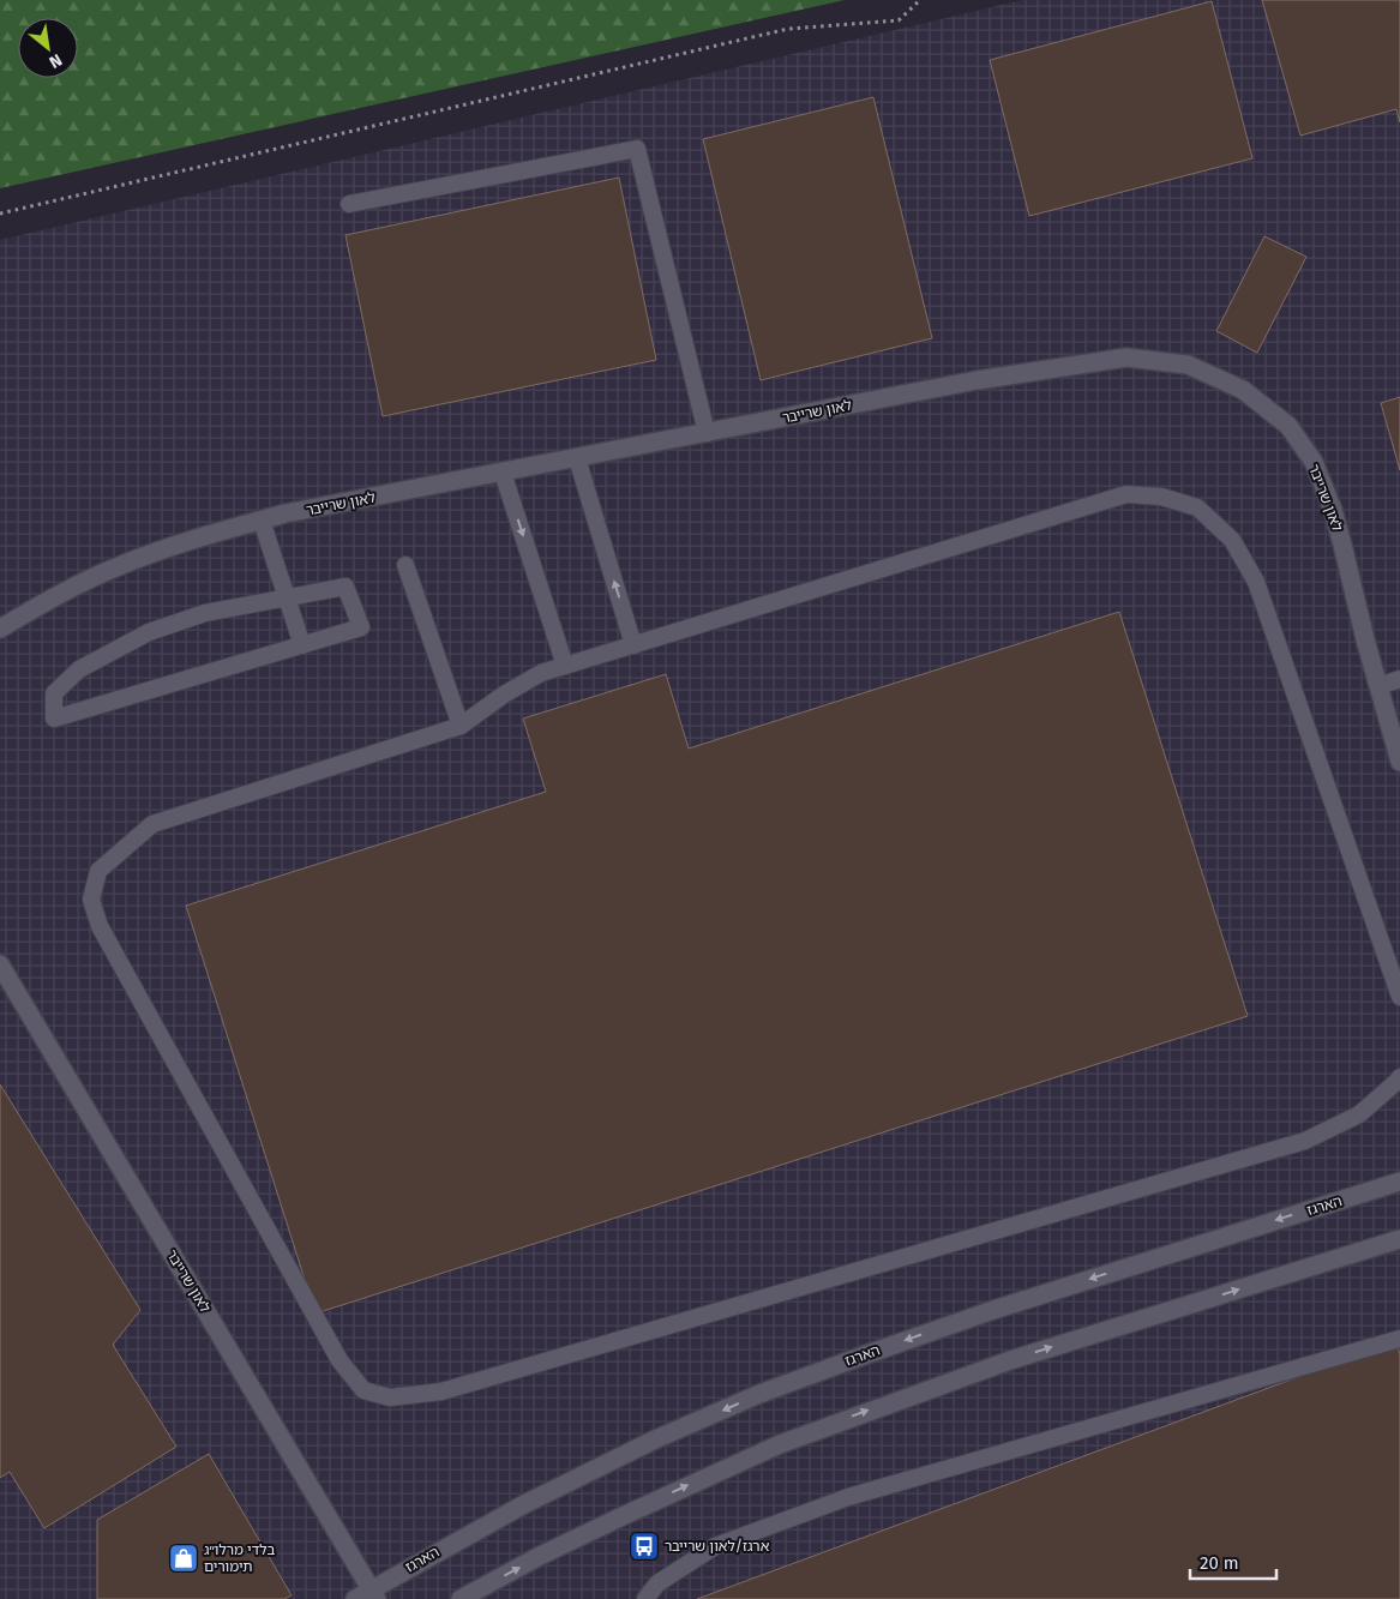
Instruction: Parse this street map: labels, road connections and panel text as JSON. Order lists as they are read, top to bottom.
{
  "streets": {
    "street": ["לאון שרייבר", "הארגז"]
  },
  "crossings": [
    ["לאון שרייבר", "הארגז"]
  ],
  "places": {
    "bus stop": ["ארגז/לאון שרייבר"],
    "shop": ["בלדי מרלו״ג תימורים"]
  },
  "scale_bar": "20 m",
  "north": "bottom right"
}
